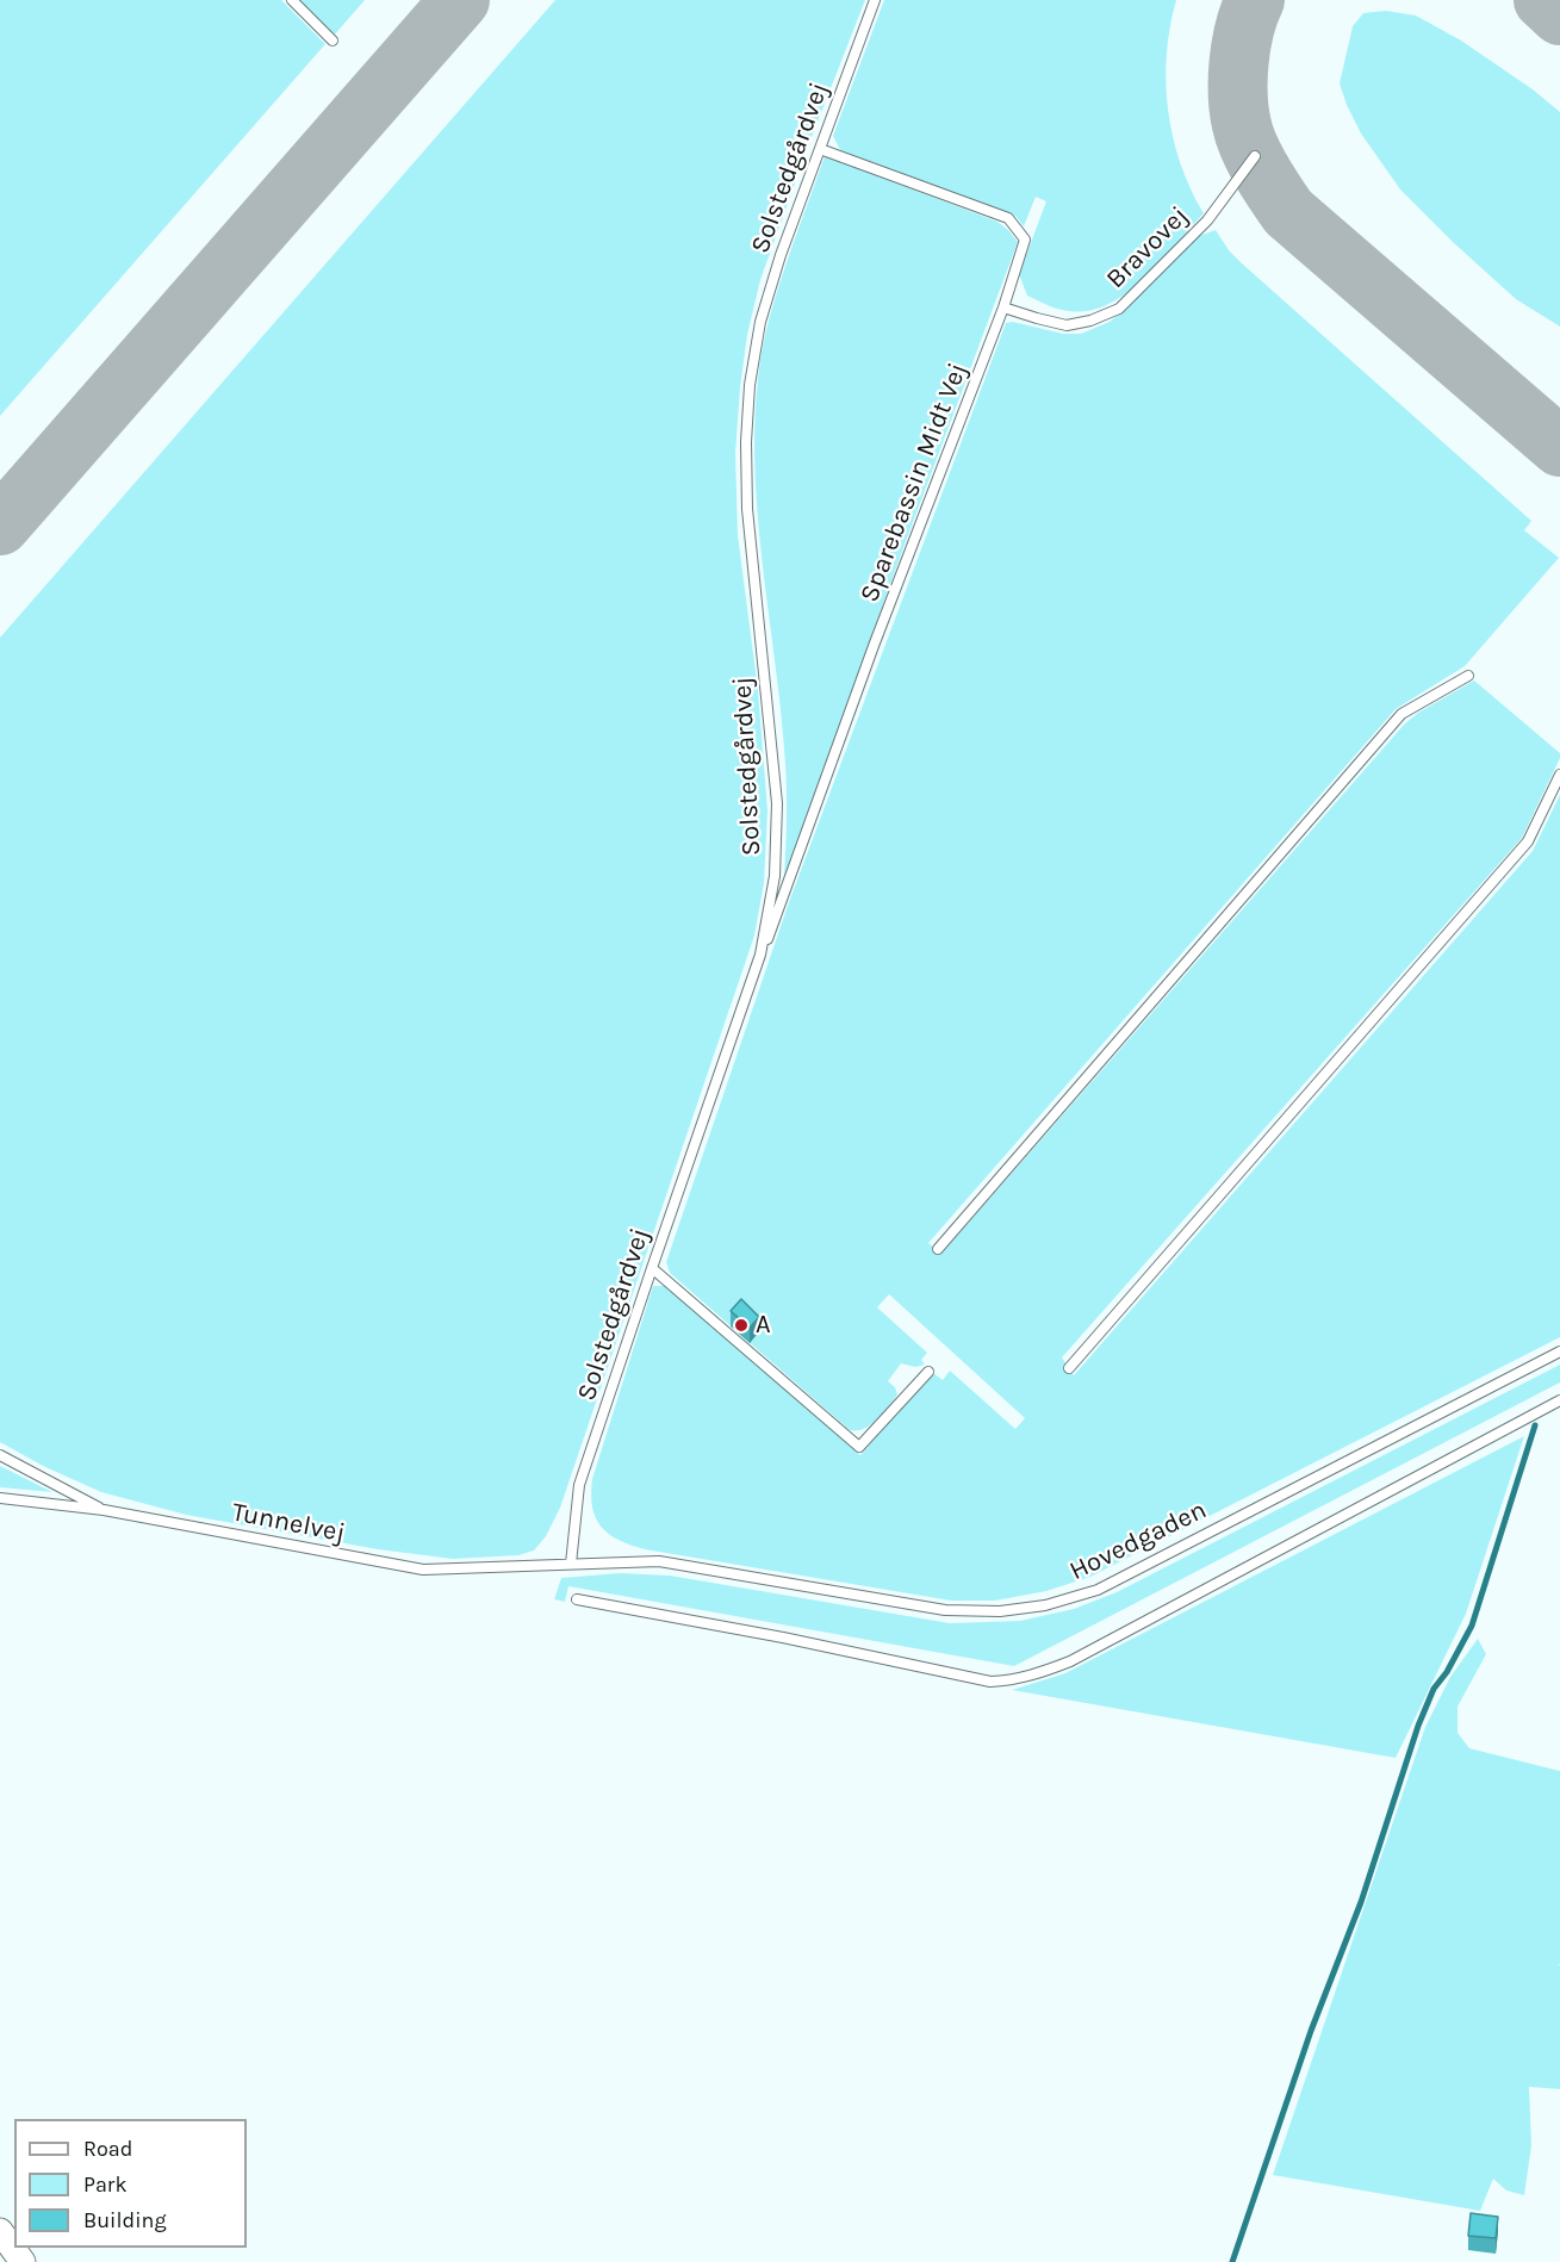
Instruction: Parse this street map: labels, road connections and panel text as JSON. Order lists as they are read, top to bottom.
{
  "streets": {
    "lane": [
      "Solstedgårdvej",
      "Bravovej",
      "Sparebassin Midt Vej",
      "Tunnelvej",
      "Hovedgaden"
    ]
  },
  "crossings": [
    ["Solstedgårdvej", "Sparebassin Midt Vej"],
    ["Solstedgårdvej", "Tunnelvej"],
    ["Solstedgårdvej", "Hovedgaden"],
    ["Bravovej", "Sparebassin Midt Vej"],
    ["Tunnelvej", "Hovedgaden"]
  ],
  "places": ["A"],
  "legend": ["Road", "Park", "Building"]
}
